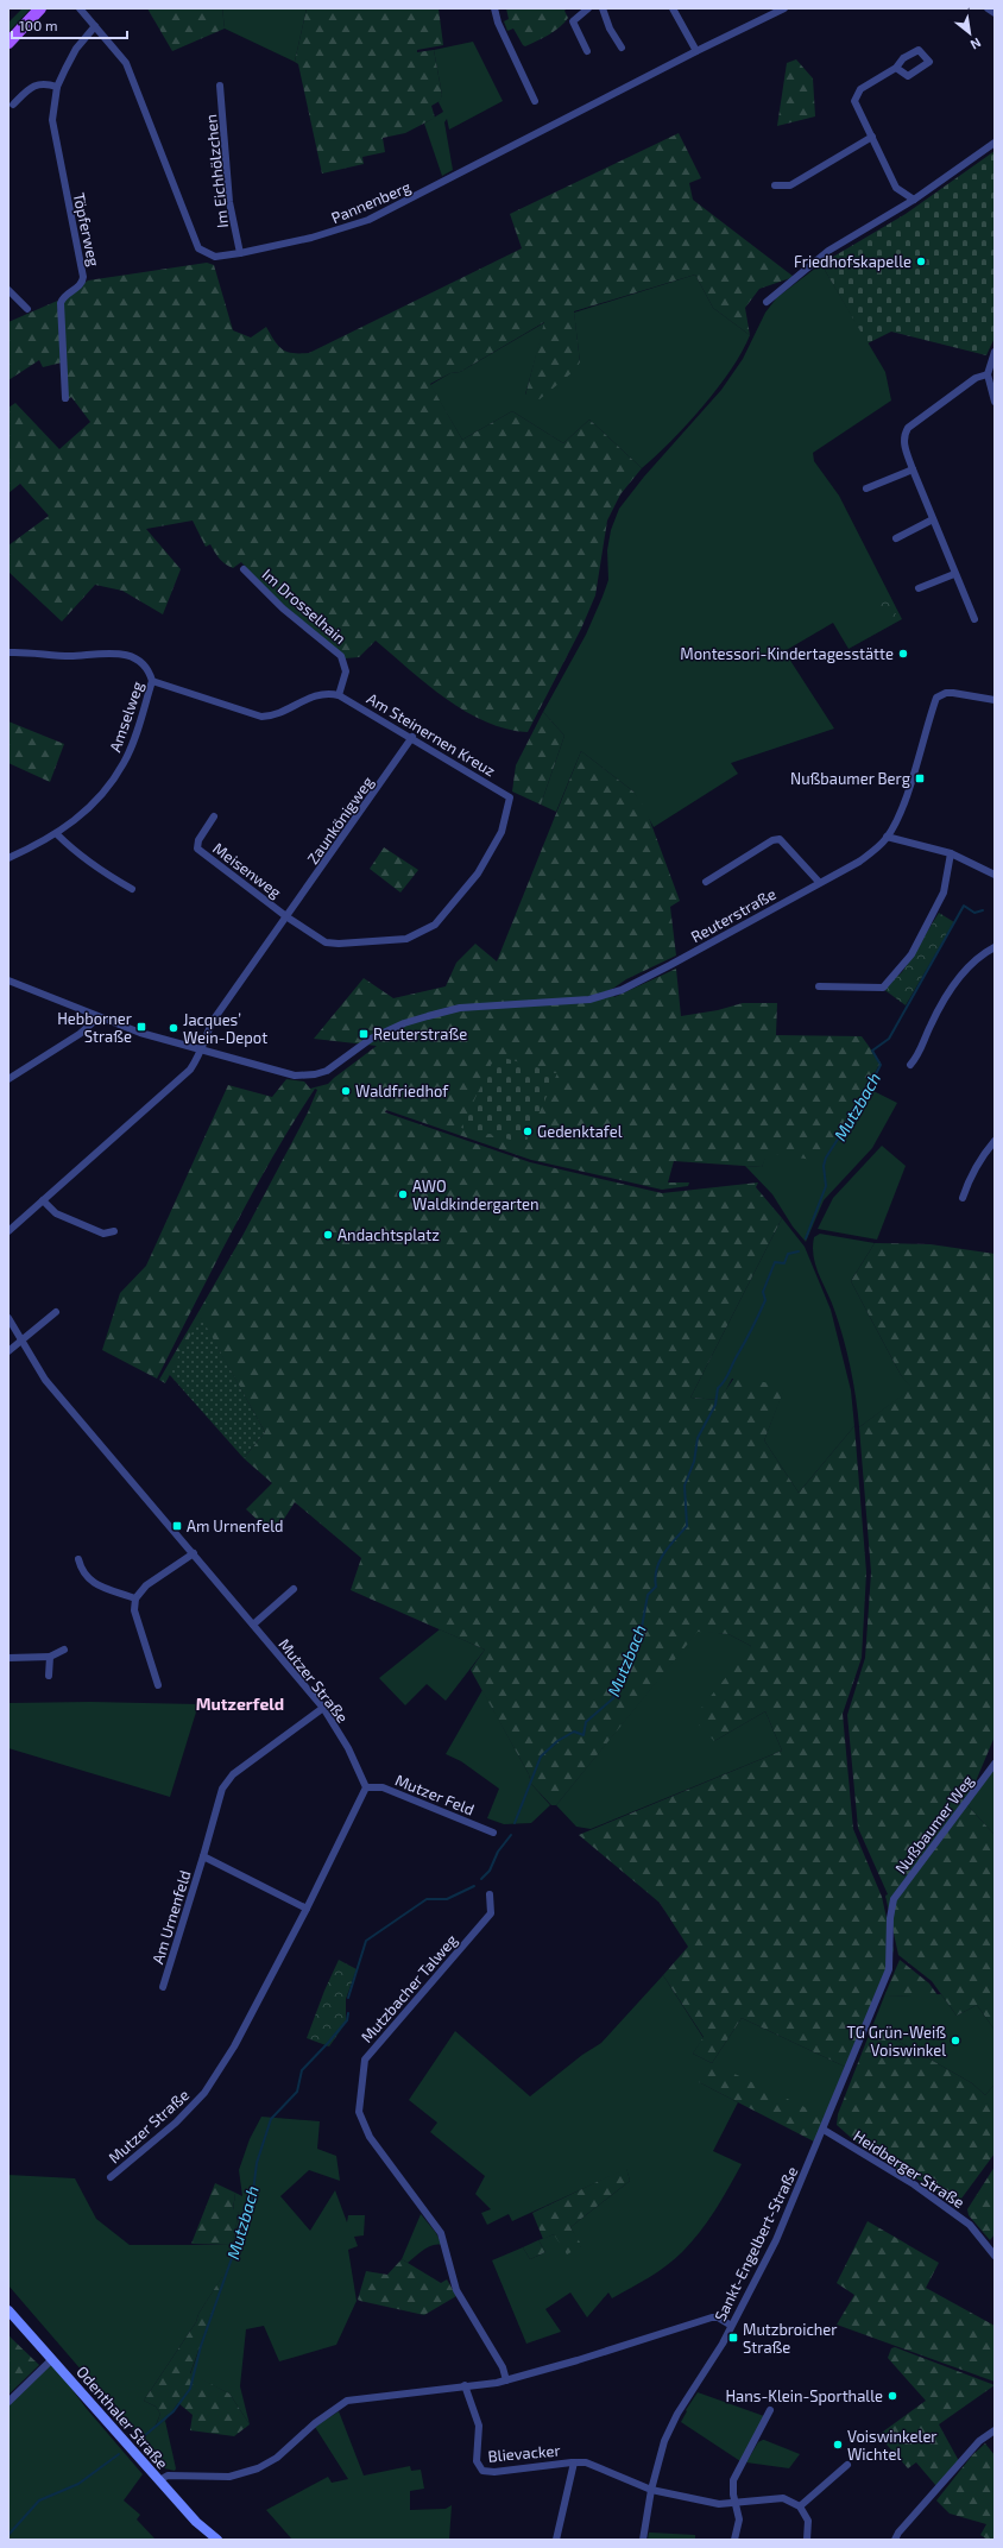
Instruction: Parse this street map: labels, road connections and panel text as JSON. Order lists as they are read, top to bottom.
{
  "streets": {
    "main road": ["Odenthaler Straße"],
    "street": [
      "Im Eichhölzchen",
      "Pannenberg",
      "Töpferweg",
      "Im Drosselhain",
      "Amselweg",
      "Am Steinernen Kreuz",
      "Zaunkönigweg",
      "Meisenweg",
      "Reuterstraße",
      "Mutzer Straße",
      "Mutzer Feld",
      "Nußbaumer Weg",
      "Am Urnenfeld",
      "Mutzbacher Talweg",
      "Heidberger Straße",
      "Sankt-Engelbert-Straße",
      "Blievacker"
    ]
  },
  "crossings": [
    ["Im Eichhölzchen", "Pannenberg"],
    ["Pannenberg", "Töpferweg"],
    ["Im Drosselhain", "Am Steinernen Kreuz"],
    ["Am Steinernen Kreuz", "Zaunkönigweg"],
    ["Am Steinernen Kreuz", "Meisenweg"],
    ["Zaunkönigweg", "Meisenweg"],
    ["Mutzer Straße", "Mutzer Feld"],
    ["Mutzer Straße", "Am Urnenfeld"],
    ["Nußbaumer Weg", "Sankt-Engelbert-Straße"],
    ["Heidberger Straße", "Sankt-Engelbert-Straße"],
    ["Sankt-Engelbert-Straße", "Blievacker"]
  ],
  "districts": ["Mutzerfeld"],
  "water": ["Mutzbach"],
  "places": {
    "other": [
      "Friedhofskapelle",
      "Montessori-Kindertagesstätte",
      "Jacques’ Wein-Depot",
      "Waldfriedhof",
      "Gedenktafel",
      "AWO Waldkindergarten",
      "Andachtsplatz",
      "TG Grün-Weiß Voiswinkel",
      "Hans-Klein-Sporthalle",
      "Voiswinkeler Wichtel"
    ],
    "transit": [
      "Nußbaumer Berg",
      "Hebborner Straße",
      "Reuterstraße",
      "Am Urnenfeld",
      "Mutzbroicher Straße"
    ]
  },
  "scale_bar": "100 m",
  "north": "bottom right"
}
